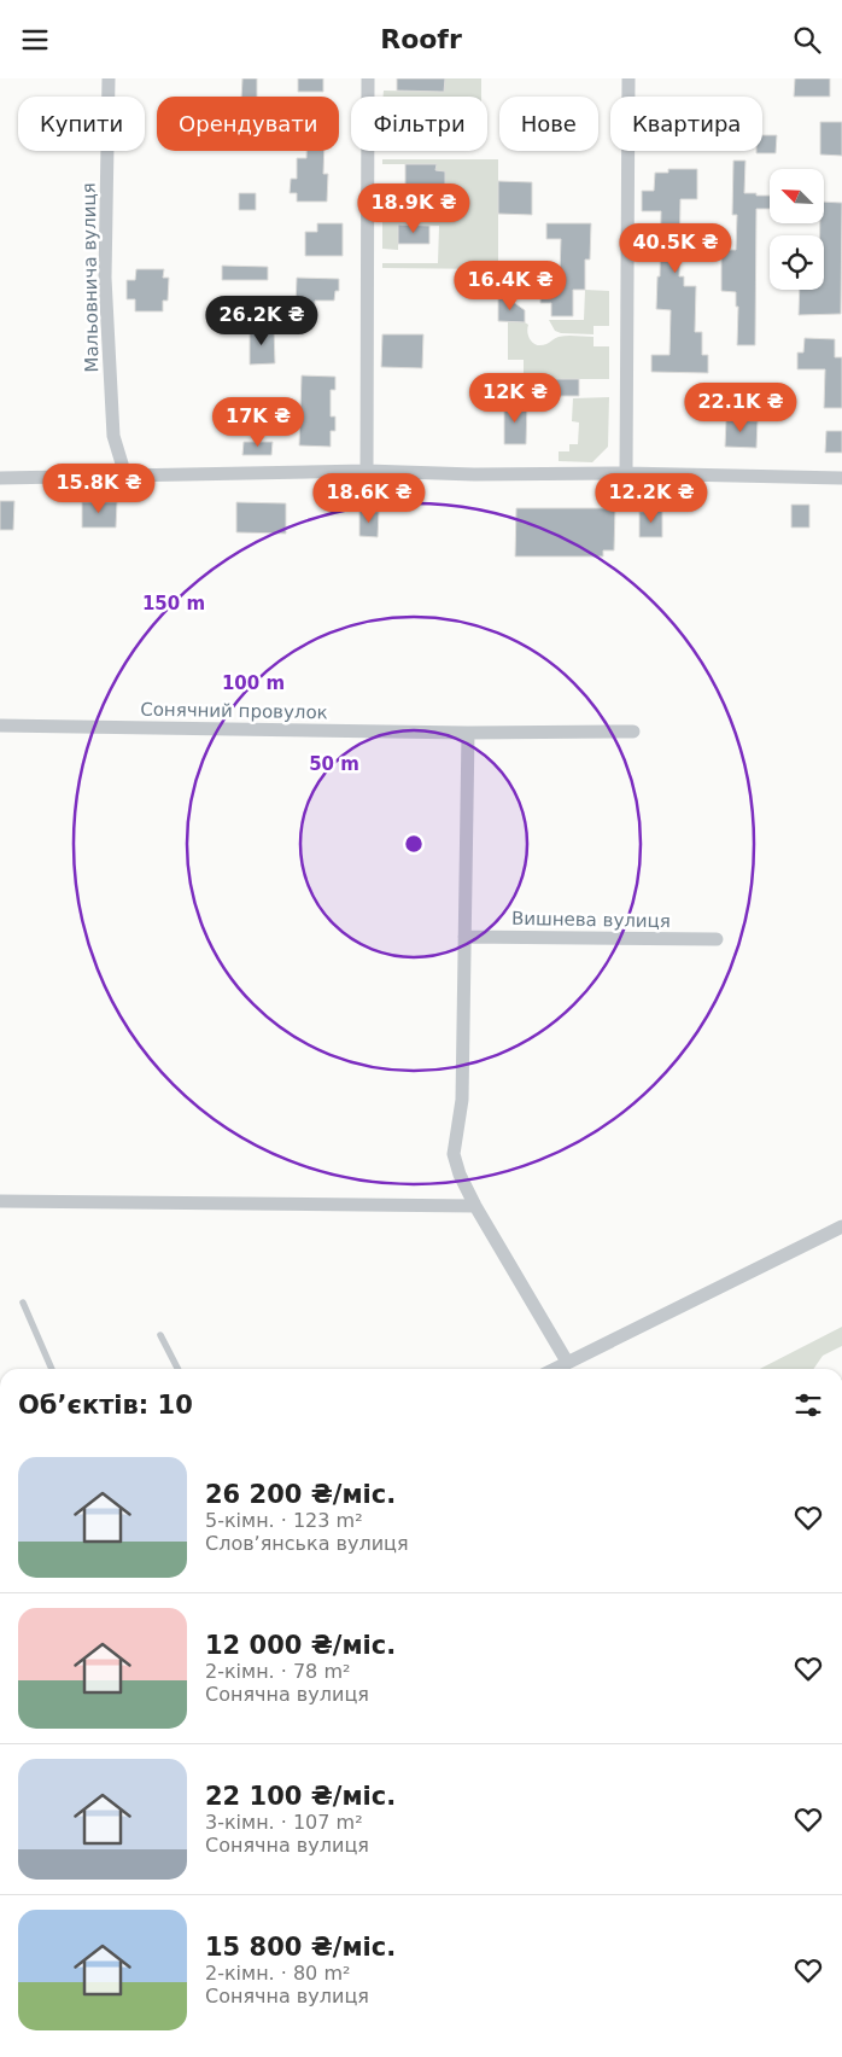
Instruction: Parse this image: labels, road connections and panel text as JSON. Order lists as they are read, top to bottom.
{
  "streets": {
    "street": ["Мальовнича вулиця", "Сонячний провулок", "Вишнева вулиця"]
  },
  "north": "top left",
  "page": {
    "header": "Roofr",
    "chip": [
      "Купити",
      "Орендувати",
      "Фільтри",
      "Нове",
      "Квартира"
    ],
    "price": [
      "18.9K ₴",
      "40.5K ₴",
      "16.4K ₴",
      "26.2K ₴",
      "12K ₴",
      "22.1K ₴",
      "17K ₴",
      "15.8K ₴",
      "18.6K ₴",
      "12.2K ₴"
    ],
    "heading": "Об’єктів: 10",
    "list": [
      {
        "name": "26 200 ₴/міс.",
        "note": "5-кімн. · 123 m² · Словʼянська вулиця"
      },
      {
        "name": "12 000 ₴/міс.",
        "note": "2-кімн. · 78 m² · Сонячна вулиця"
      },
      {
        "name": "22 100 ₴/міс.",
        "note": "3-кімн. · 107 m² · Сонячна вулиця"
      },
      {
        "name": "15 800 ₴/міс.",
        "note": "2-кімн. · 80 m² · Сонячна вулиця"
      }
    ]
  },
  "rings": ["150 m", "100 m", "50 m"]
}
